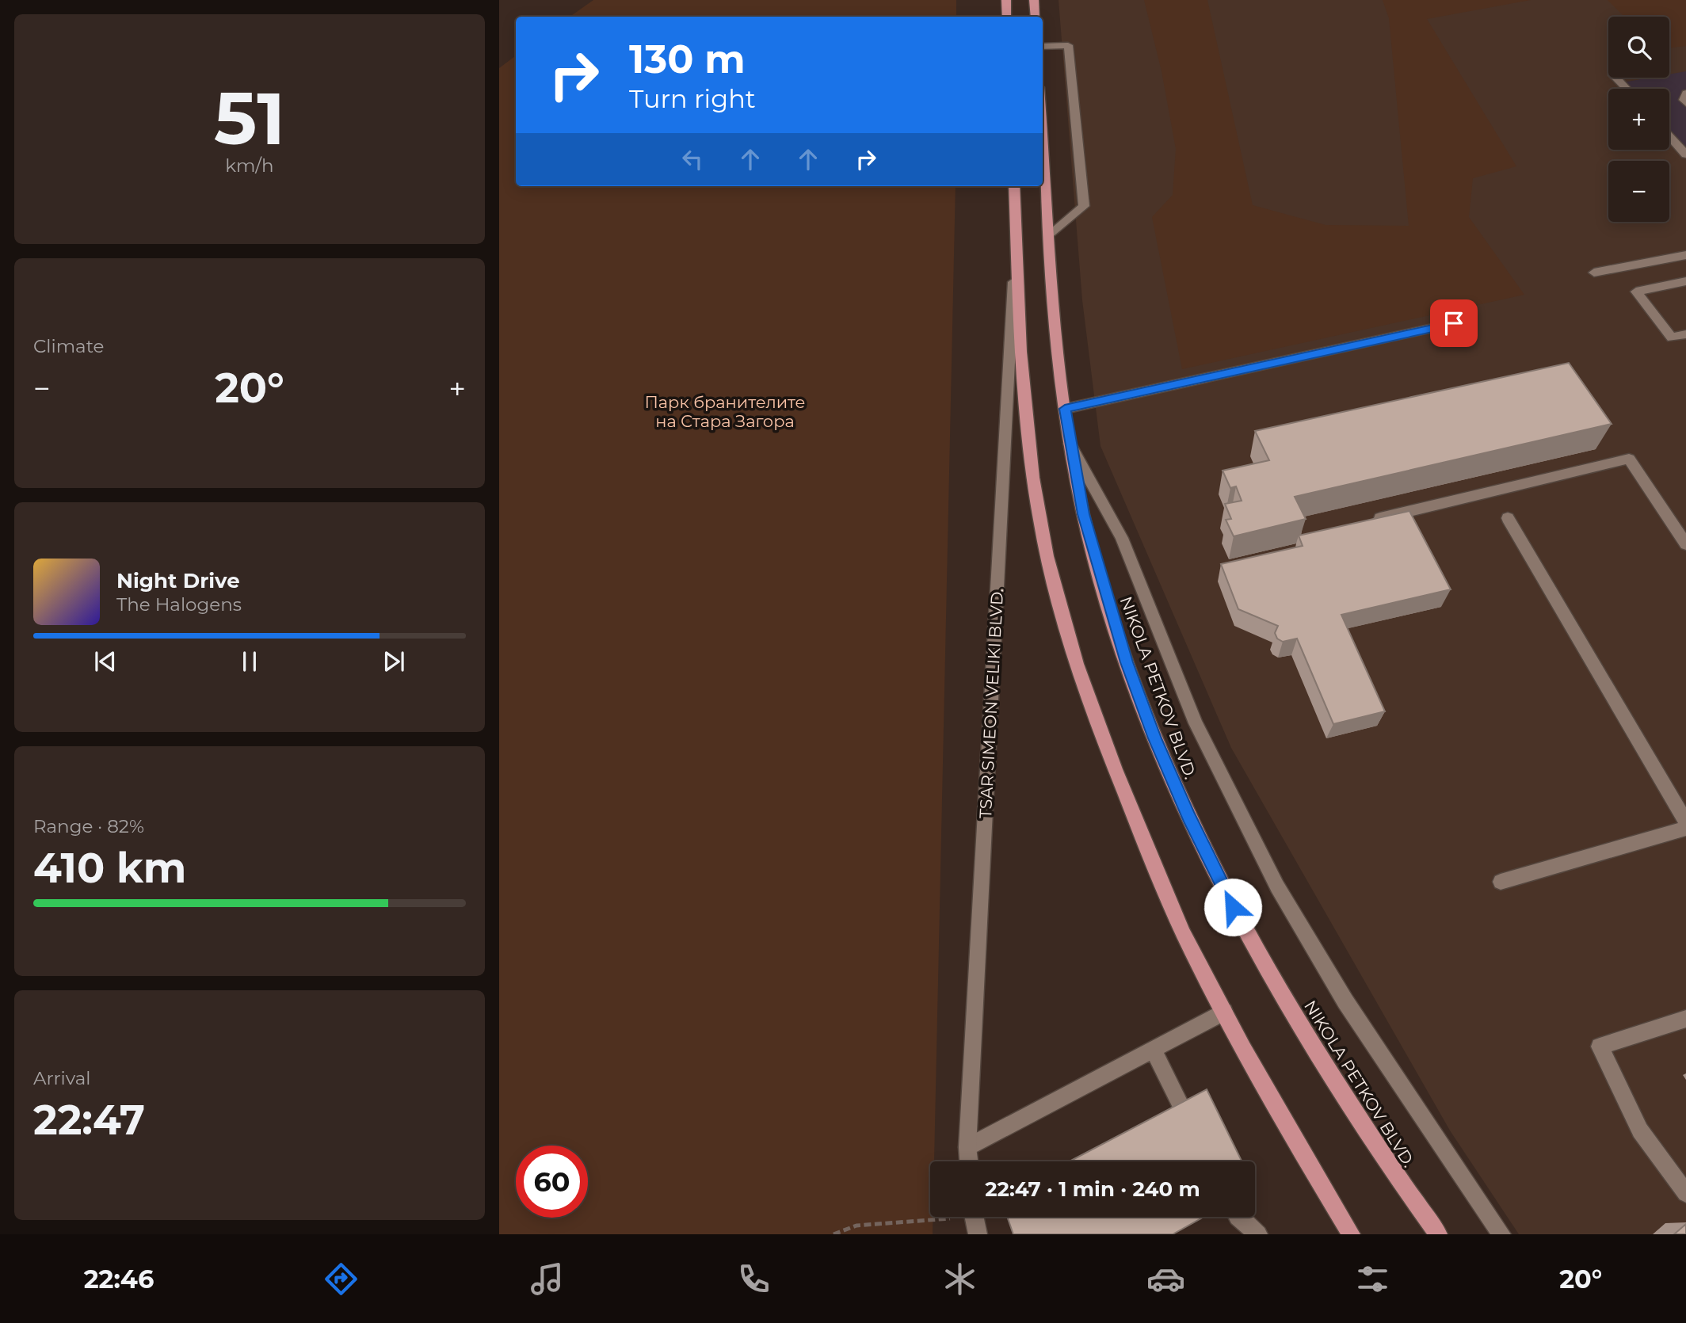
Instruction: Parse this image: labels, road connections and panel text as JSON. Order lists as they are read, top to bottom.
{
  "streets": {
    "main road": ["NIKOLA PETKOV BLVD."],
    "street": ["TSAR SIMEON VELIKI BLVD."]
  },
  "parks": ["Парк бранителите на Стара Загора"],
  "page": {
    "tile": [
      ["51", "km/h"],
      "Climate",
      ["Range · 82%", "410 km"],
      ["Arrival", "22:47"]
    ],
    "map_buttons": ["+", "−"],
    "turn": ["130 m", "Turn right"],
    "heat": ["−", "20°", "+"],
    "song": ["Night Drive", "The Halogens"],
    "limit": "60",
    "trip": "22:47 · 1 min · 240 m",
    "tabs": ["22:46", "20°"]
  }
}
